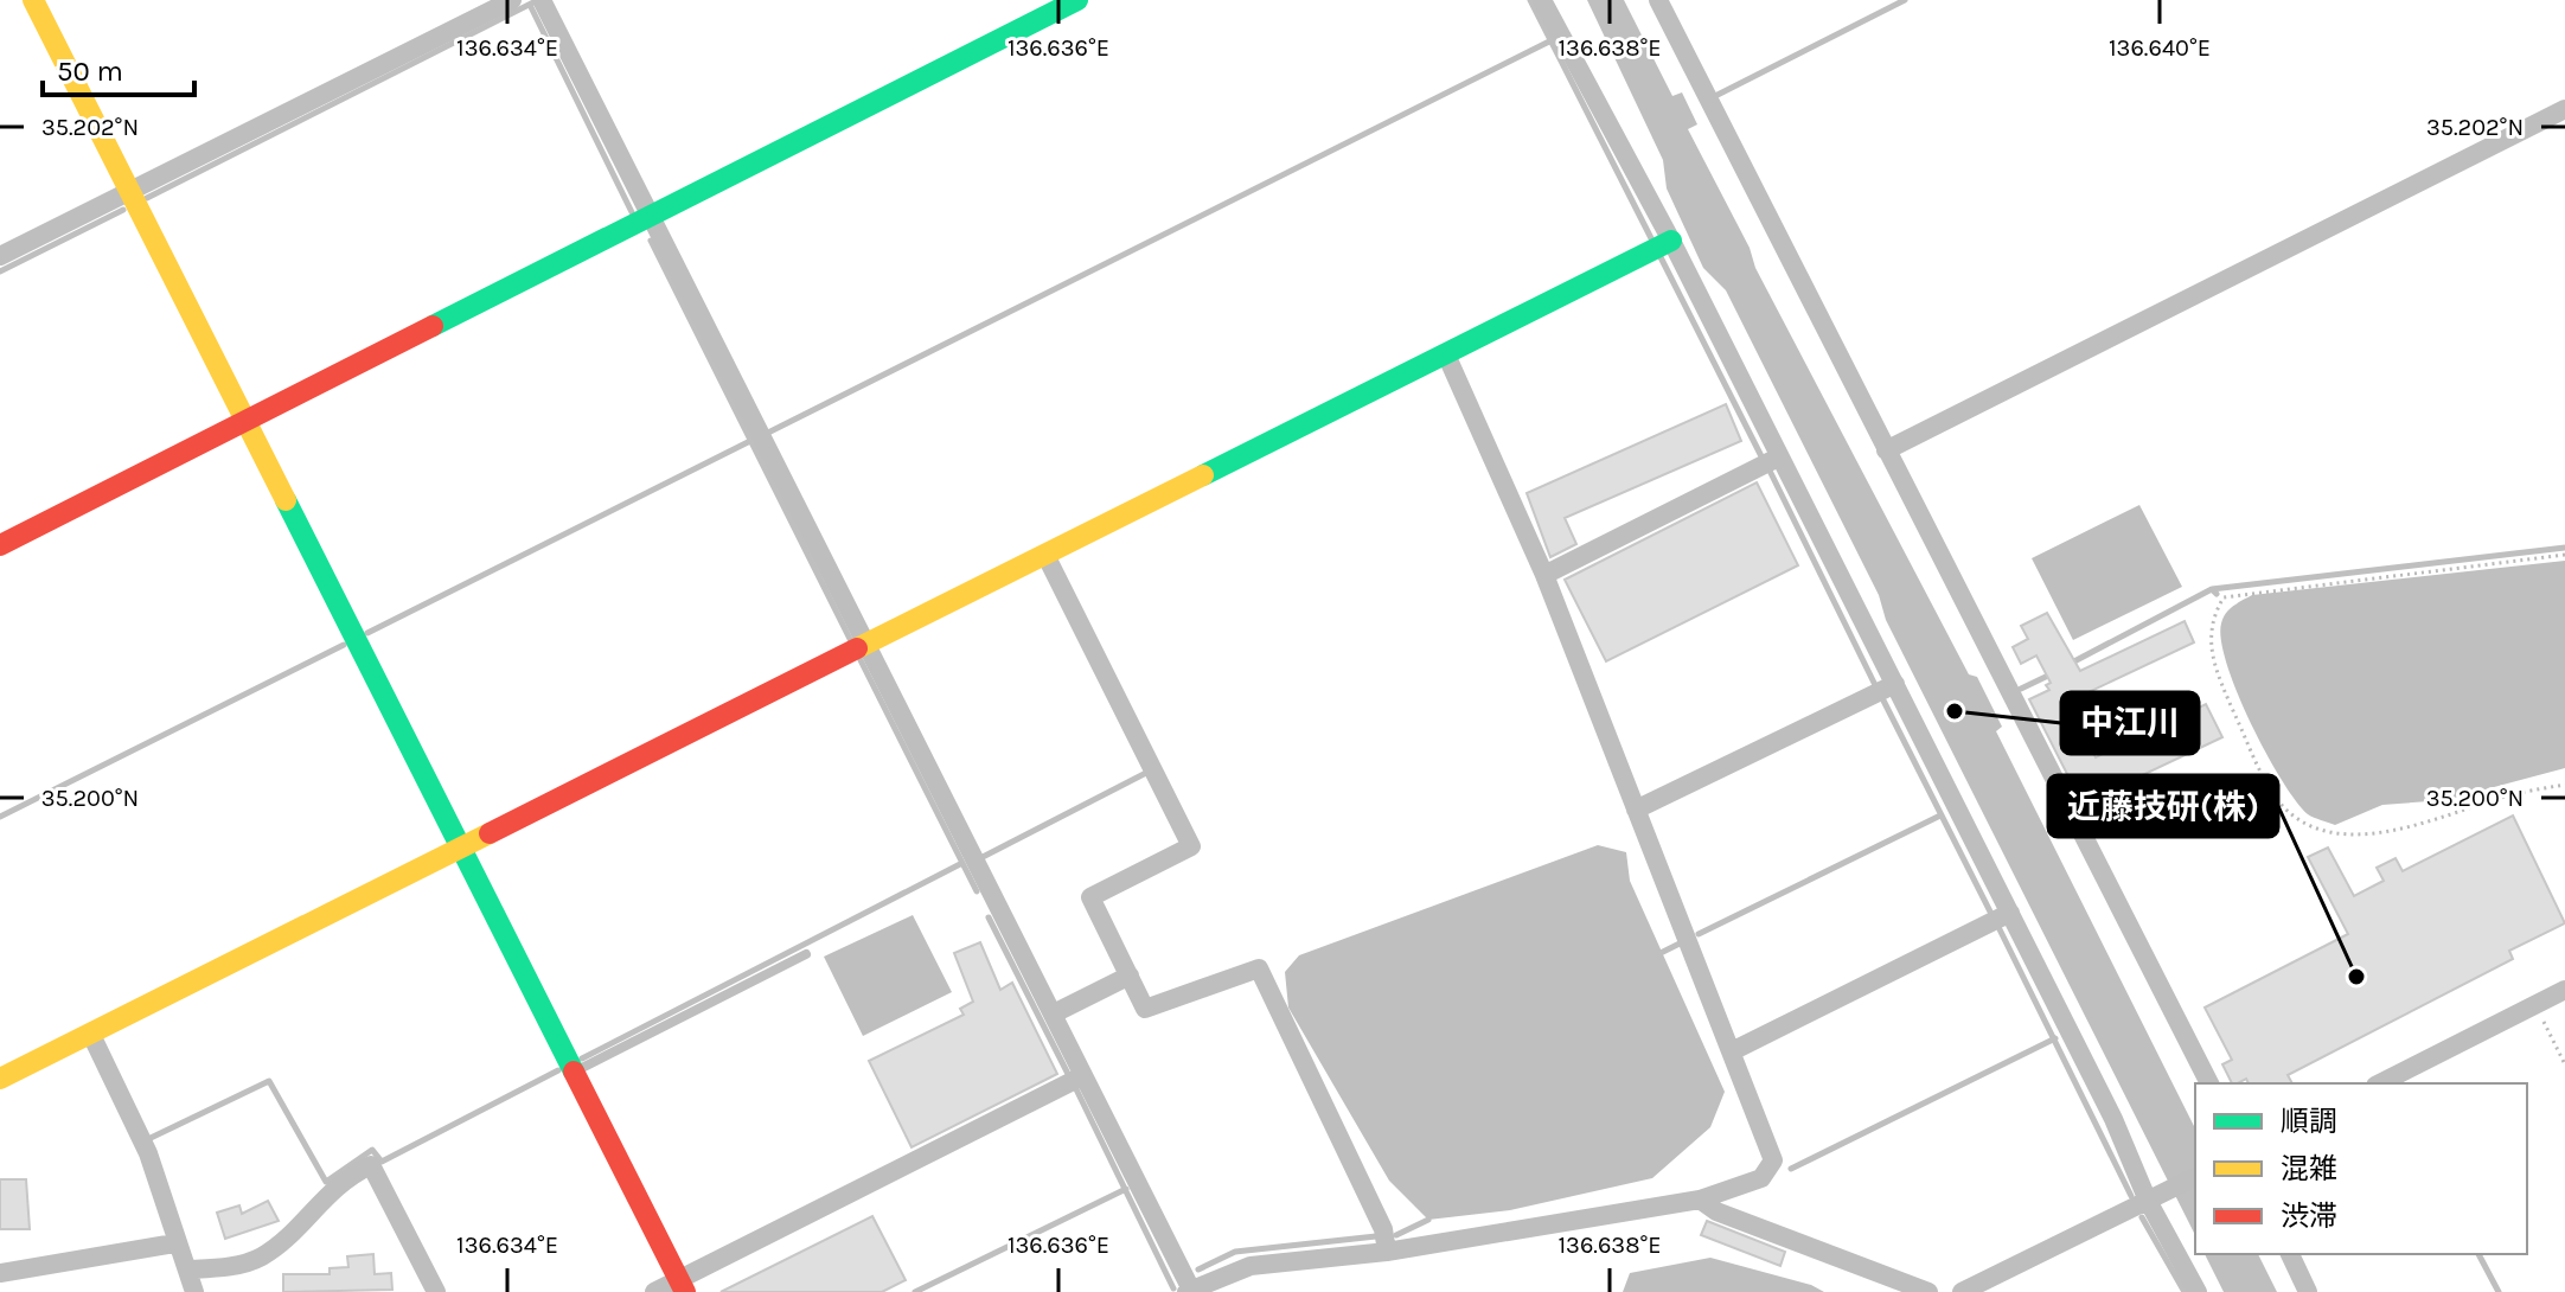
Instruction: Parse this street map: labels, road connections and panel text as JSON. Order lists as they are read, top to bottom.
{
  "places": ["中江川", "近藤技研(株)"],
  "legend": ["順調", "混雑", "渋滞"],
  "scale_bar": "50 m",
  "coordinates": [
    "136.634°E",
    "136.636°E",
    "136.638°E",
    "136.640°E",
    "35.202°N",
    "35.200°N"
  ]
}
